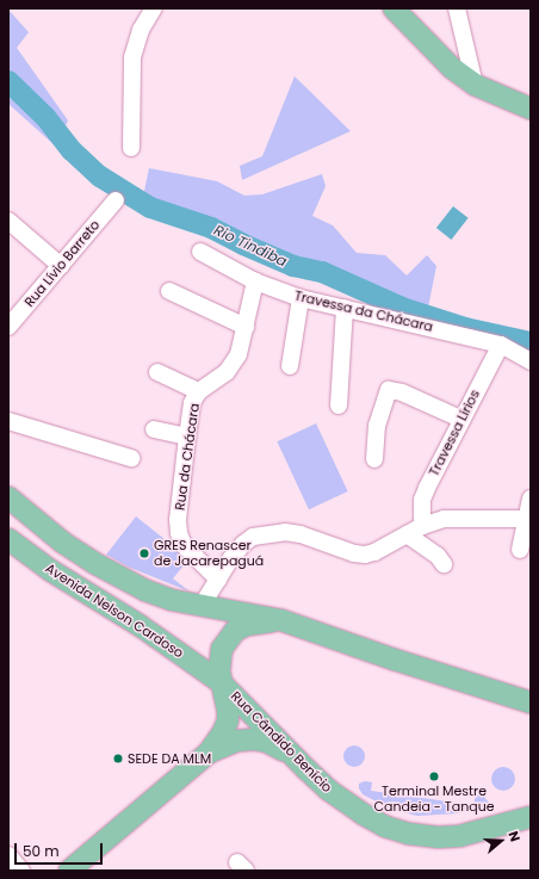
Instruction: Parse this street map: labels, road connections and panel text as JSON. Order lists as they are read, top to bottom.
{
  "streets": {
    "main road": ["Avenida Nelson Cardoso", "Rua Cândido Benício"],
    "street": [
      "Rua Lívio Barreto",
      "Travessa da Chácara",
      "Travessa Lírios",
      "Rua da Chácara"
    ]
  },
  "crossings": [
    ["Travessa da Chácara", "Travessa Lírios"],
    ["Travessa da Chácara", "Rua da Chácara"],
    ["Avenida Nelson Cardoso", "Rua Cândido Benício"]
  ],
  "water": ["Rio Tindiba"],
  "places": ["GRES Renascer de Jacarepaguá", "SEDE DA MLM", "Terminal Mestre Candeia - Tanque"],
  "scale_bar": "50 m",
  "north": "right"
}
